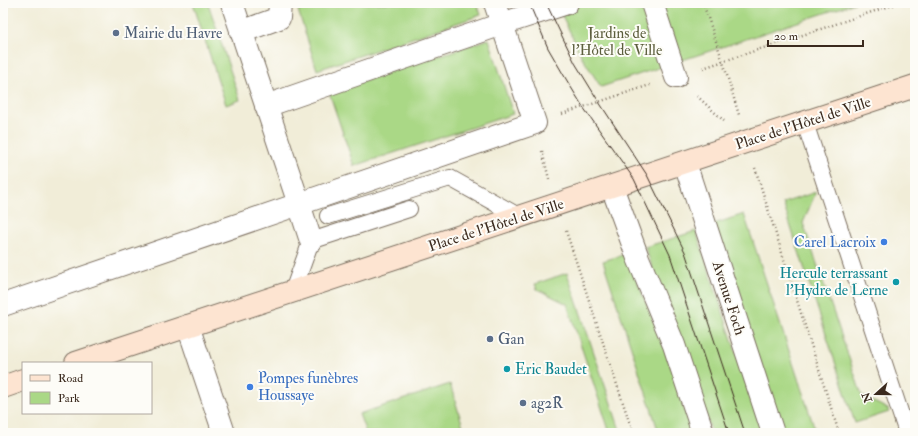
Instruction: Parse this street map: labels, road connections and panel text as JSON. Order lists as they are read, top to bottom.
{
  "streets": {
    "main road": ["Place de l'Hôtel de Ville"],
    "street": ["Avenue Foch"]
  },
  "crossings": [
    ["Place de l'Hôtel de Ville", "Avenue Foch"]
  ],
  "parks": ["Jardins de l'Hôtel de Ville"],
  "places": [
    "Mairie du Havre",
    "Carel Lacroix",
    "Hercule terrassant l'Hydre de Lerne",
    "Gan",
    "Eric Baudet",
    "Pompes funèbres Houssaye",
    "ag2R"
  ],
  "legend": ["Road", "Park"],
  "scale_bar": "20 m",
  "north": "left"
}
